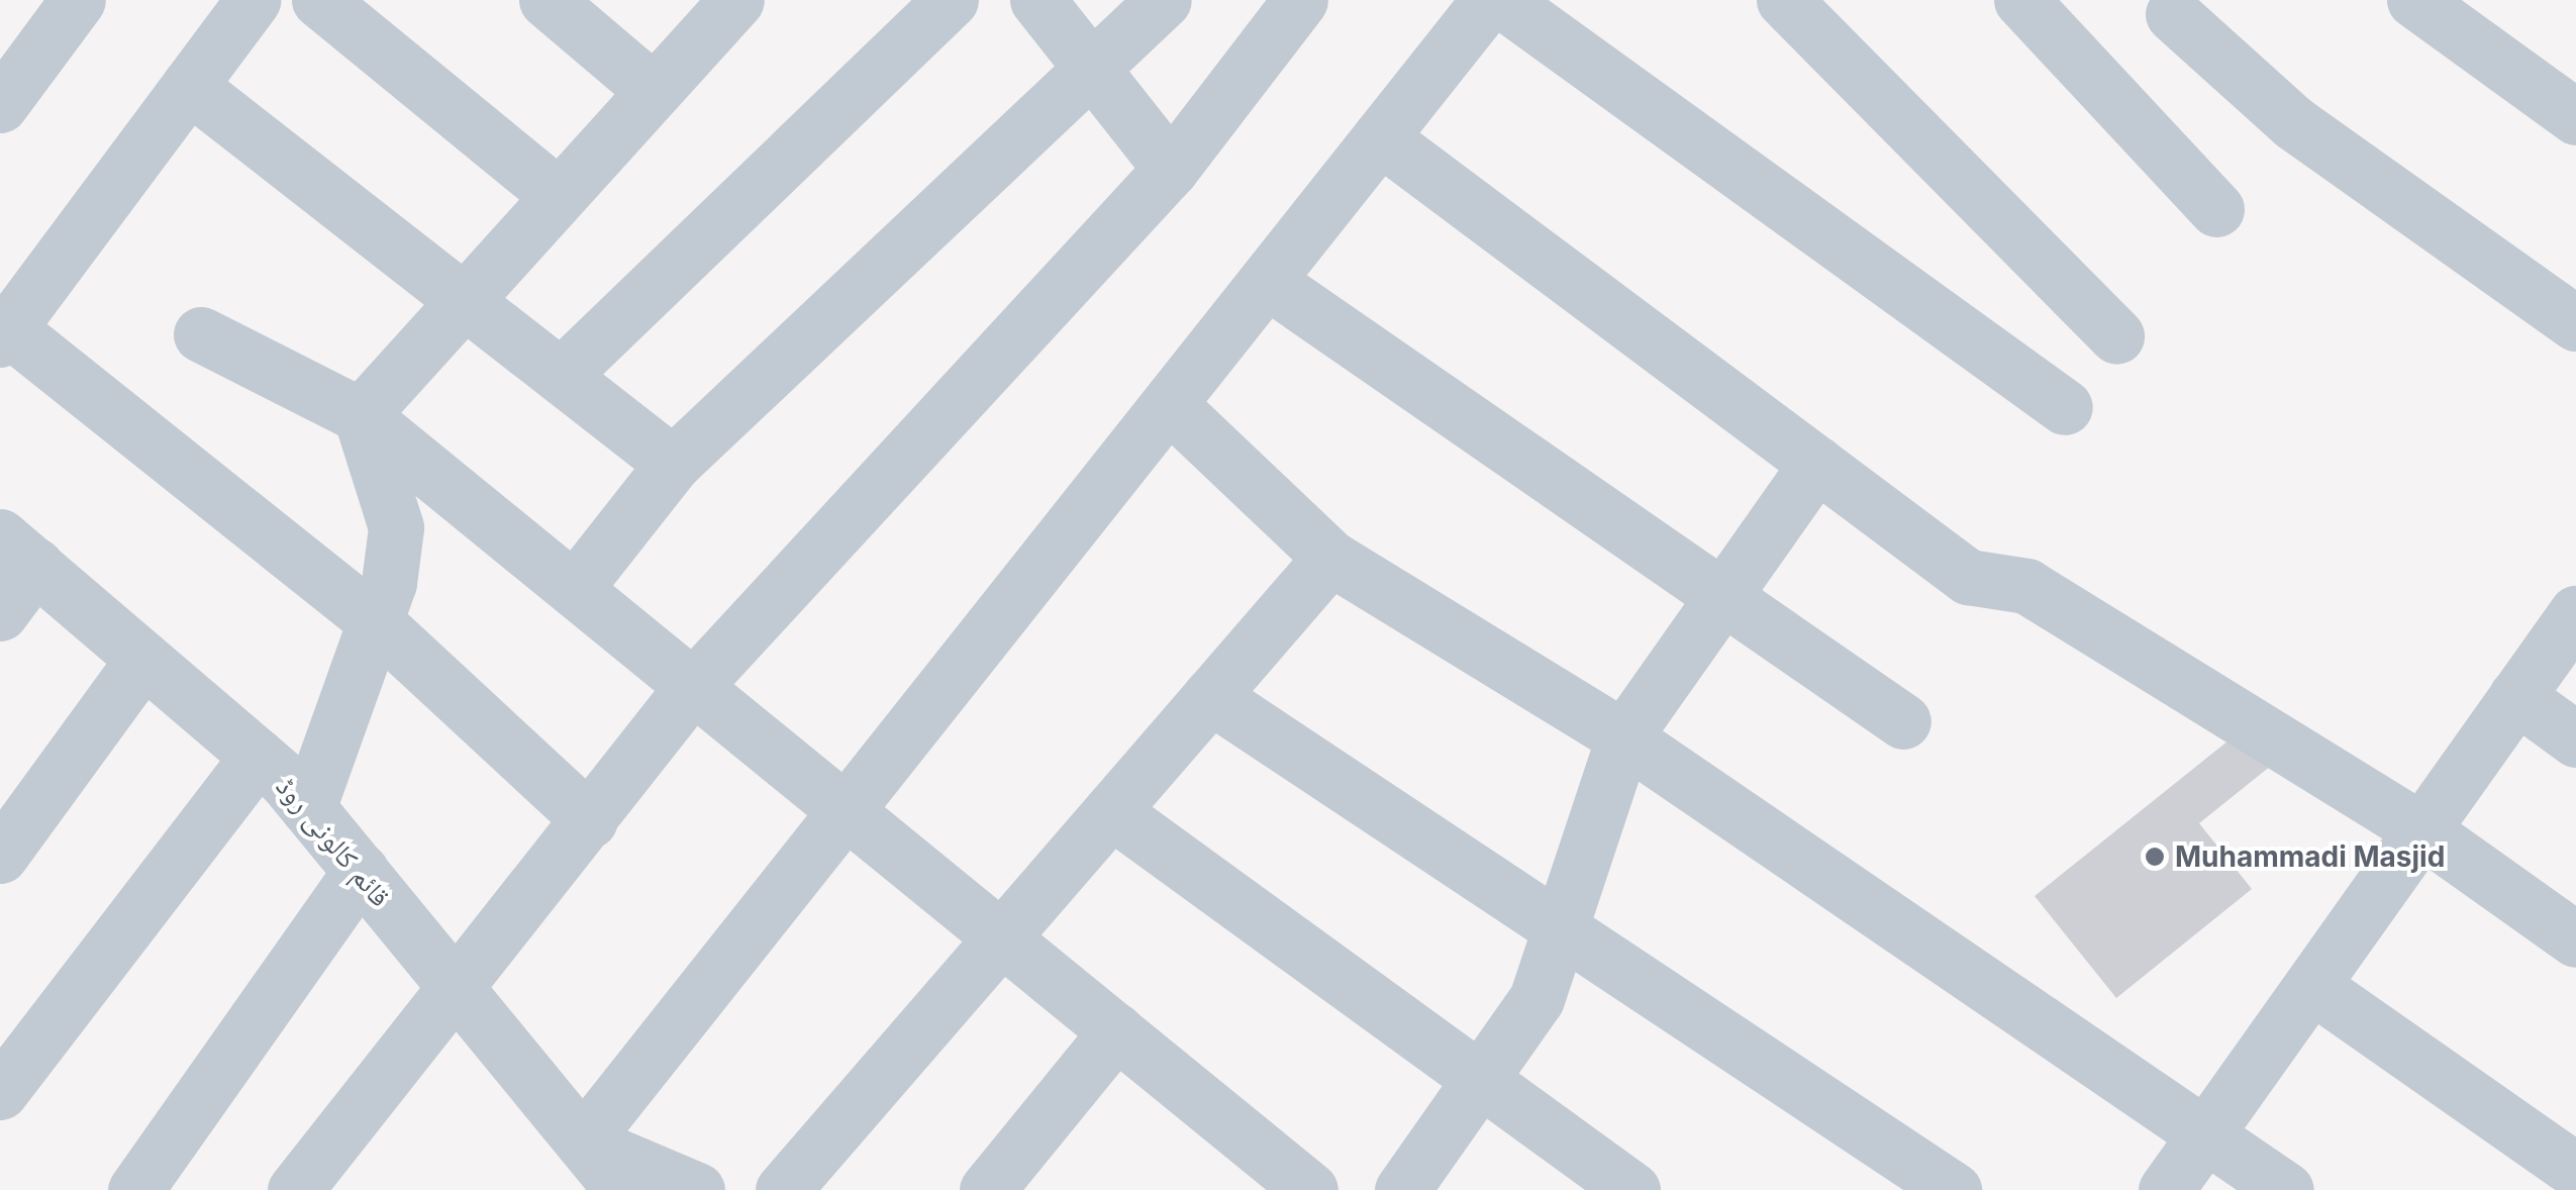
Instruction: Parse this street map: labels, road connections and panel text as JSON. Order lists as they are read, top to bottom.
{
  "streets": {
    "street": ["قائم کالونی روڈ"]
  },
  "places": ["Muhammadi Masjid"]
}
